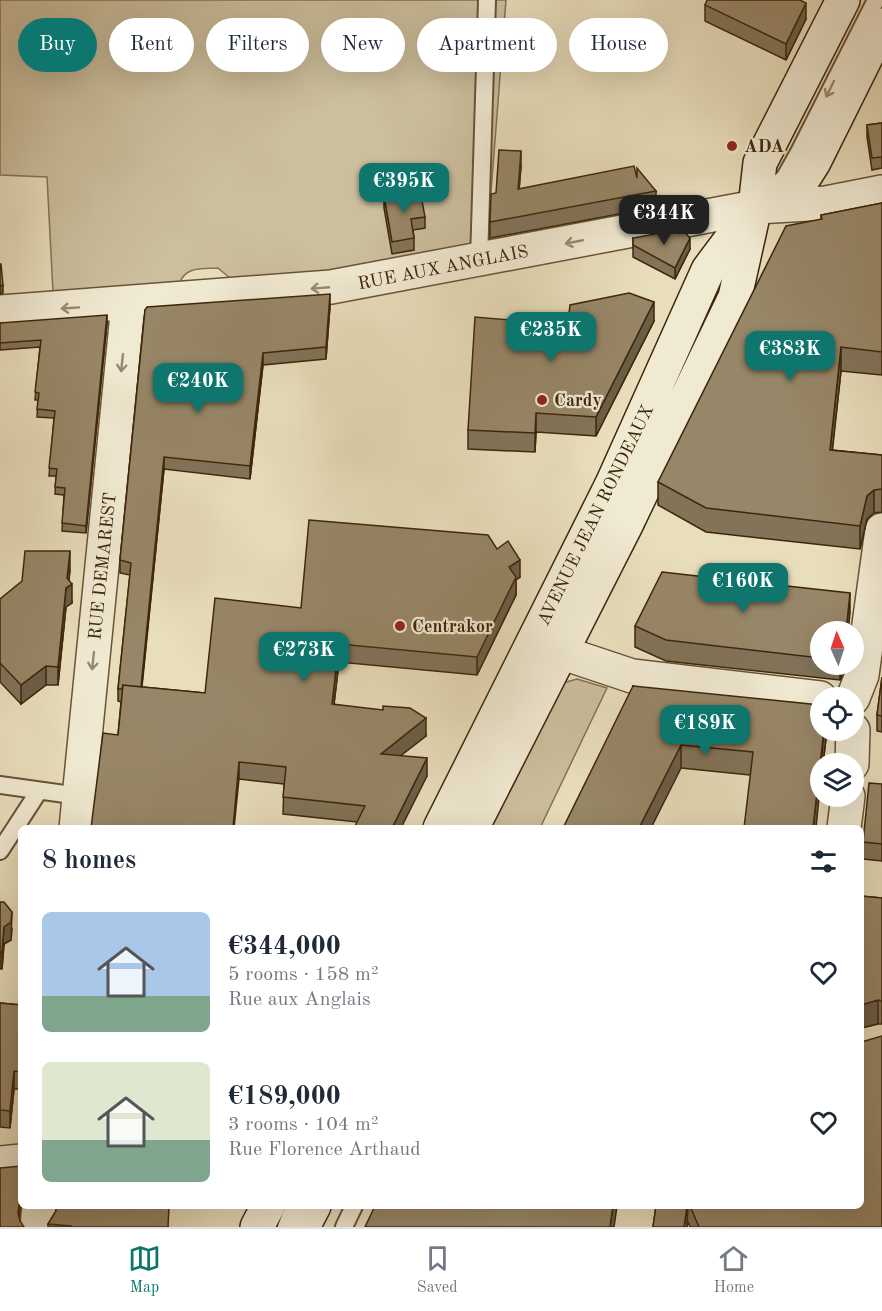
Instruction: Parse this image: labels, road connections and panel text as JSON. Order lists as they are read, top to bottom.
{
  "streets": {
    "street": ["RUE AUX ANGLAIS", "AVENUE JEAN RONDEAUX", "RUE DEMAREST"]
  },
  "crossings": [
    ["RUE AUX ANGLAIS", "AVENUE JEAN RONDEAUX"],
    ["RUE AUX ANGLAIS", "RUE DEMAREST"]
  ],
  "one_way": ["RUE AUX ANGLAIS", "RUE DEMAREST"],
  "places": ["ADA", "Cardy", "Centrakor"],
  "north": "top",
  "page": {
    "chip": [
      "Buy",
      "Rent",
      "Filters",
      "New",
      "Apartment",
      "House"
    ],
    "price": [
      "€395K",
      "€344K",
      "€235K",
      "€383K",
      "€240K",
      "€160K",
      "€273K",
      "€189K"
    ],
    "heading": "8 homes",
    "list": [
      {
        "name": "€344,000",
        "note": "5 rooms · 158 m² · Rue aux Anglais"
      },
      {
        "name": "€189,000",
        "note": "3 rooms · 104 m² · Rue Florence Arthaud"
      }
    ],
    "tabs": ["Map", "Saved", "Home"]
  }
}
